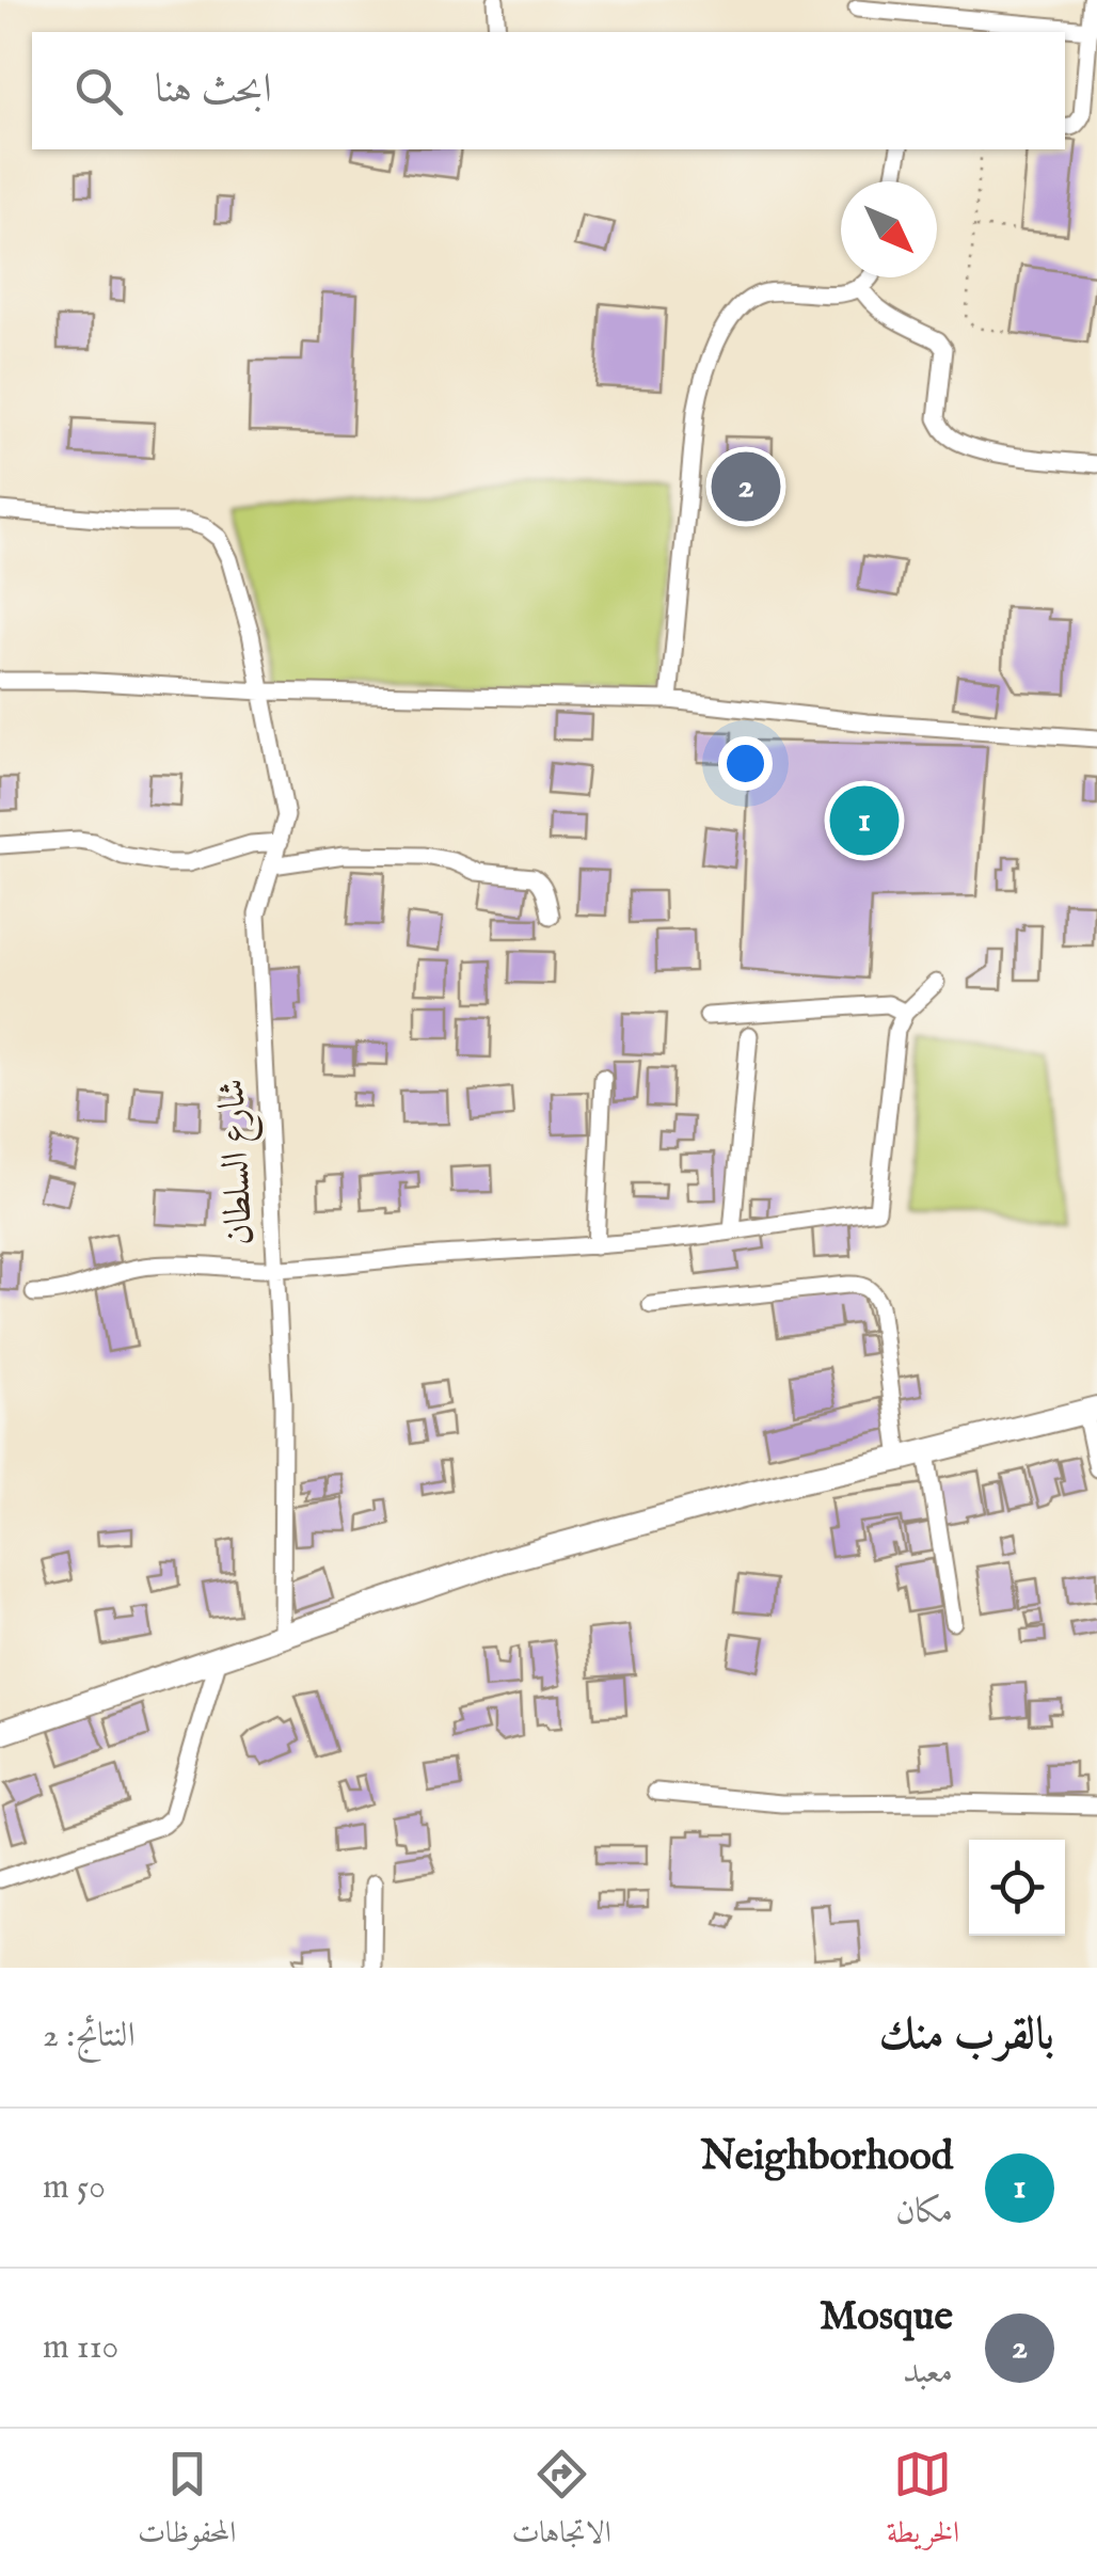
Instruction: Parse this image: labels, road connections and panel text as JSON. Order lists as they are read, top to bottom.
{
  "streets": {
    "street": ["شارع السلطان"]
  },
  "north": "bottom right",
  "page": {
    "search": "ابحث هنا",
    "pins": ["2", "1"],
    "heading": ["بالقرب منك", "النتائج: 2"],
    "list": [
      {
        "mark": "1",
        "name": "Neighborhood",
        "note": "مكان",
        "value": "50 m"
      },
      {
        "mark": "2",
        "name": "Mosque",
        "note": "معبد",
        "value": "110 m"
      }
    ],
    "nav": ["الخريطة", "الاتجاهات", "المحفوظات"]
  }
}
